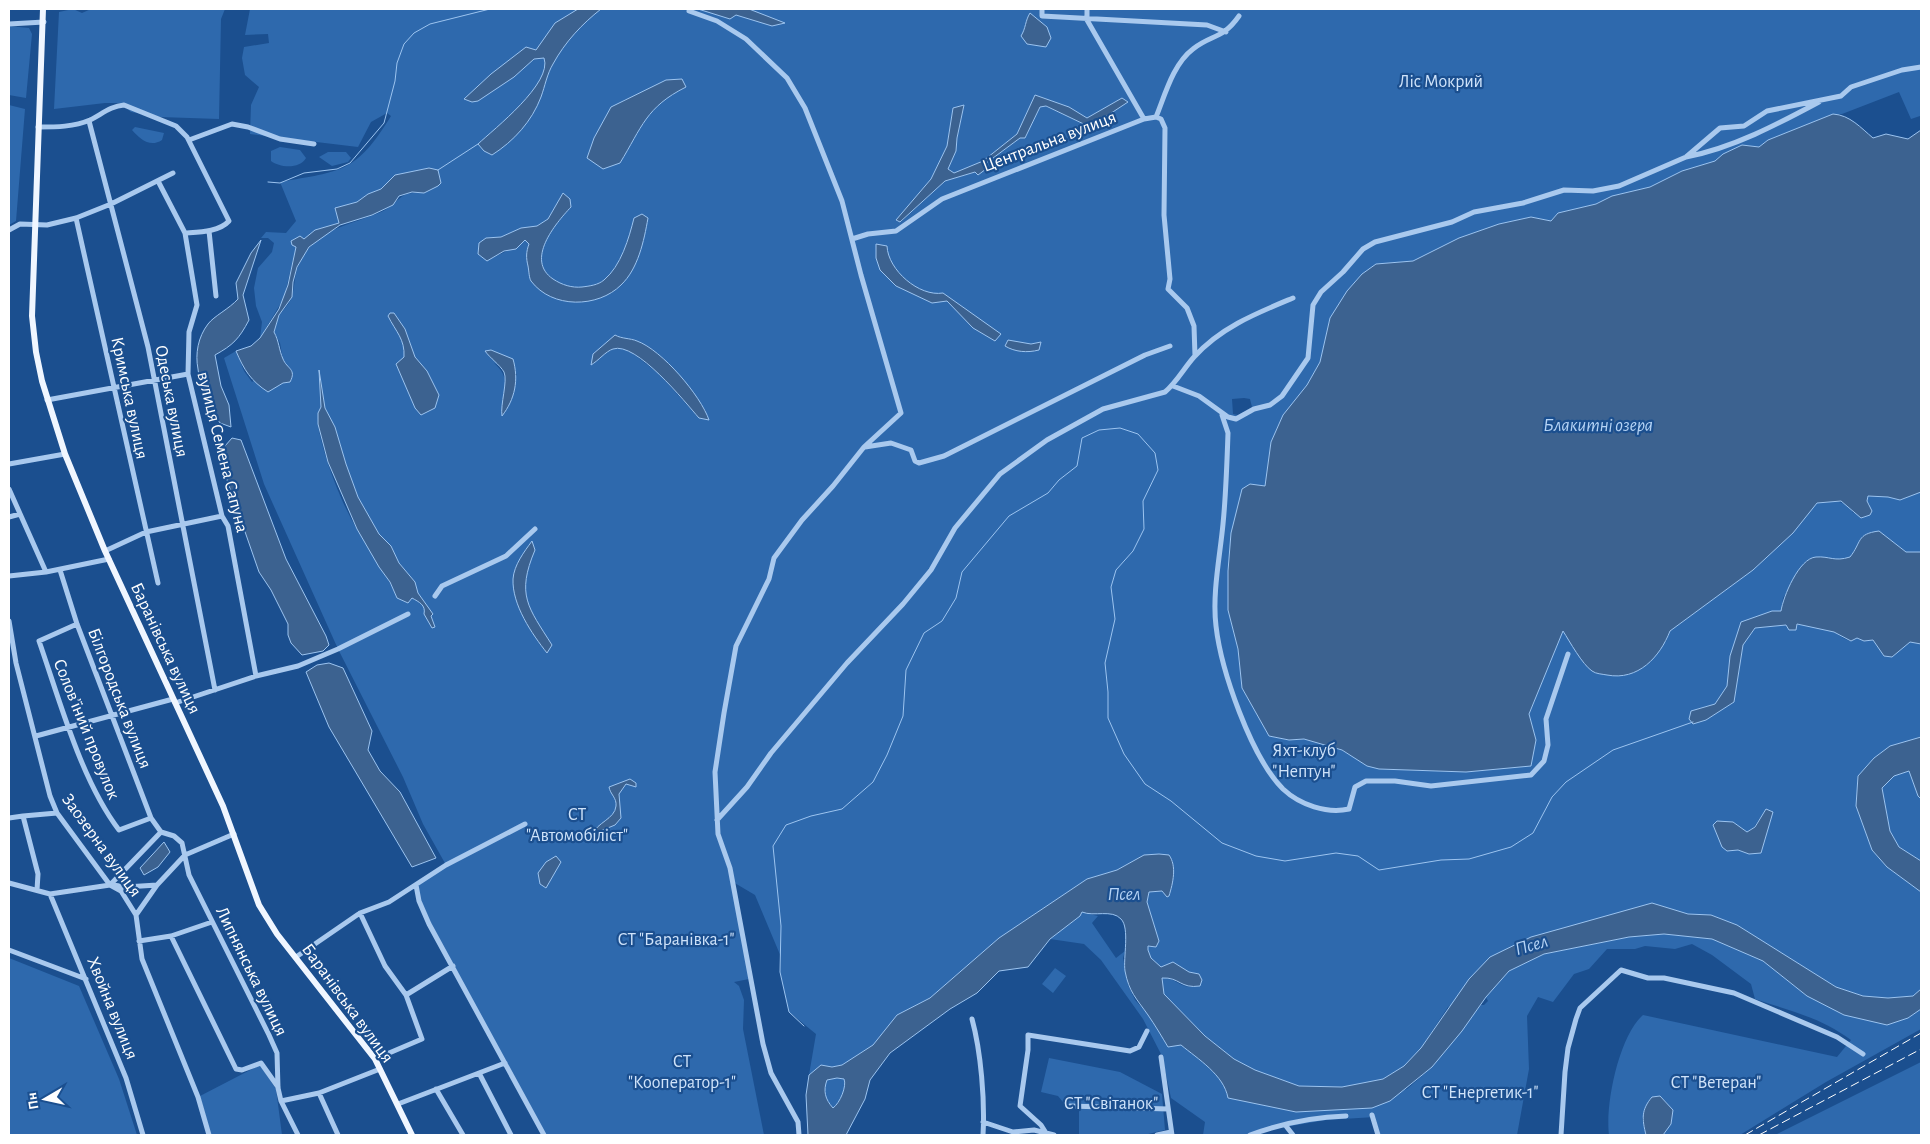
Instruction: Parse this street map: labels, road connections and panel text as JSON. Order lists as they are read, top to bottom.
{
  "streets": {
    "main road": ["Баранівська вулиця"],
    "street": [
      "Центральна вулиця",
      "Кримська вулиця",
      "Одеська вулиця",
      "вулиця Семена Сапуна",
      "Білгородська вулиця",
      "Соловʼїний провулок",
      "Заозерна вулиця",
      "Липнянська вулиця",
      "Хвойна вулиця"
    ]
  },
  "crossings": [
    ["Білгородська вулиця", "Соловʼїний провулок"],
    ["Білгородська вулиця", "Липнянська вулиця"]
  ],
  "water": ["Блакитні озера", "Псел"],
  "parks": [
    "Ліс Мокрий",
    "Яхт-клуб \"Нептун\"",
    "СТ \"Автомобіліст\"",
    "СТ \"Баранівка-1\"",
    "СТ \"Кооператор-1\"",
    "СТ \"Ветеран\"",
    "СТ \"Енергетик-1\"",
    "СТ \"Світанок\""
  ],
  "north": "left"
}
